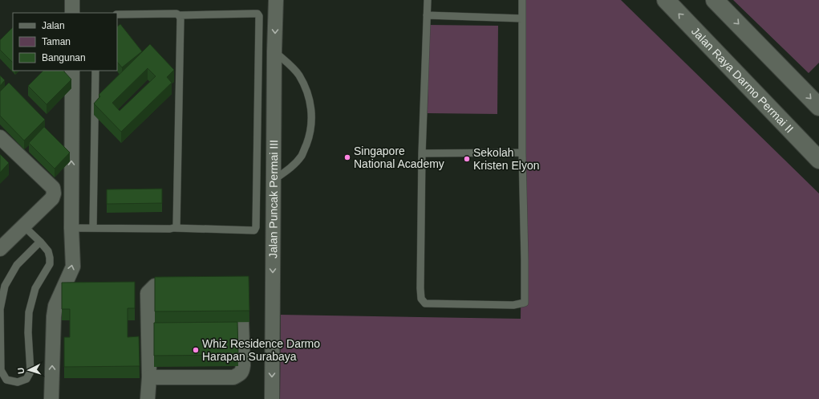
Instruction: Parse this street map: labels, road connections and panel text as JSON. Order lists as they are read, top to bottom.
{
  "streets": {
    "street": ["Jalan Raya Darmo Permai II", "Jalan Puncak Permai III"]
  },
  "one_way": ["Jalan Puncak Permai III"],
  "places": ["Singapore National Academy", "Sekolah Kristen Elyon", "Whiz Residence Darmo Harapan Surabaya"],
  "legend": ["Jalan", "Taman", "Bangunan"],
  "north": "left"
}
